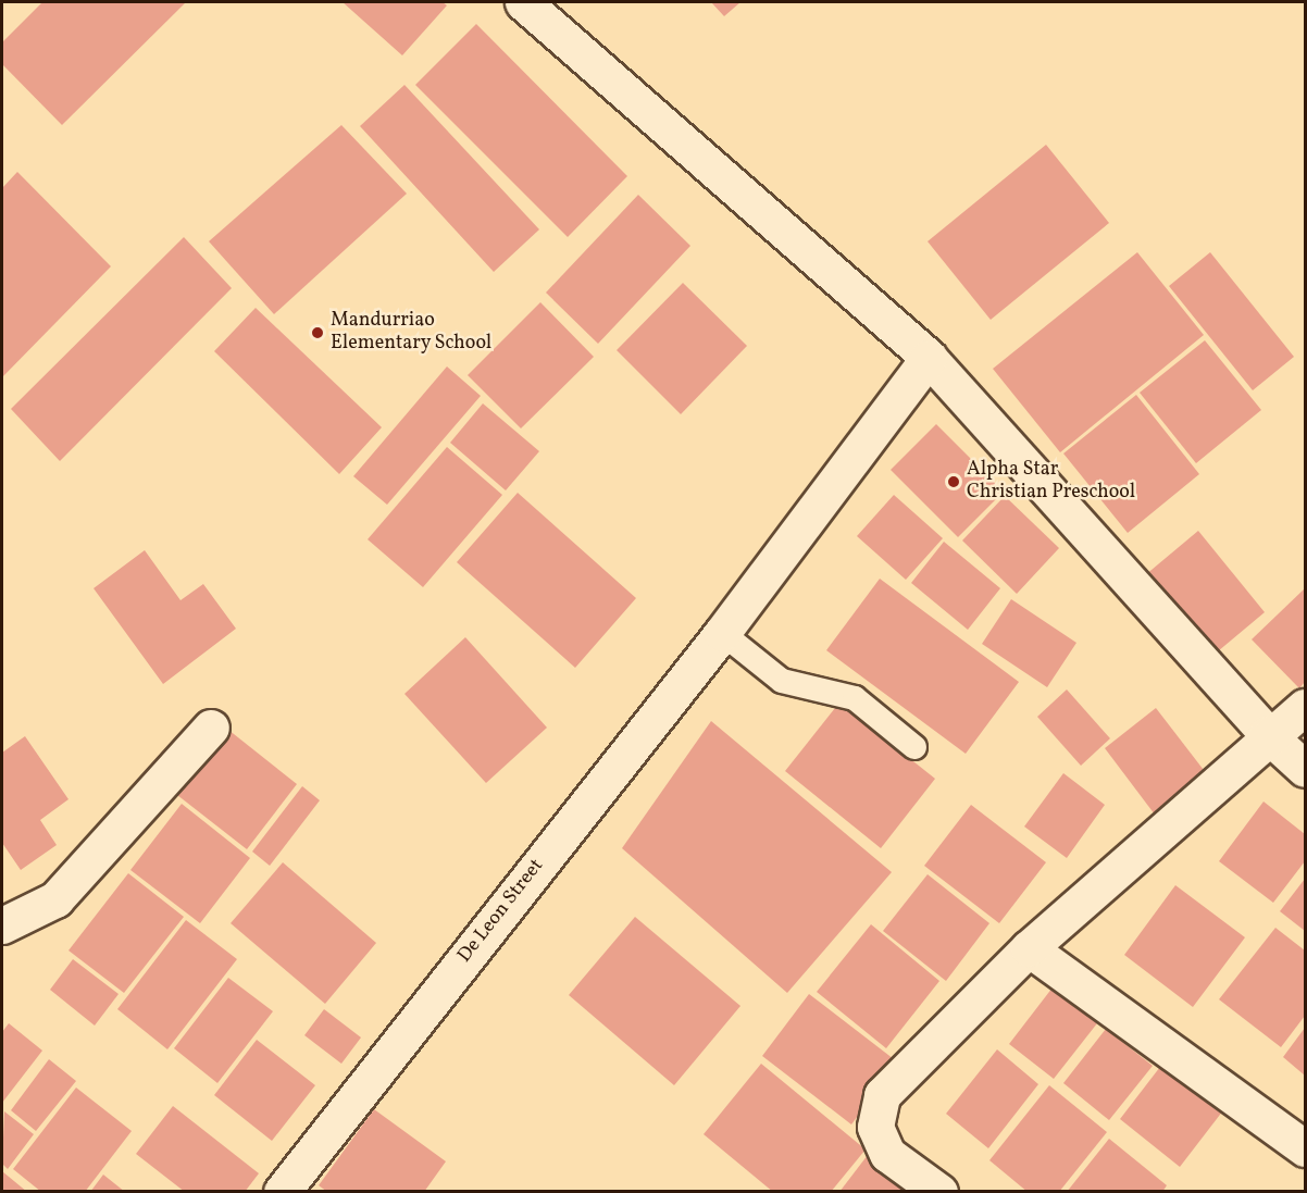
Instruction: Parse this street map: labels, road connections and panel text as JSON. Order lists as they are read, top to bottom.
{
  "streets": {
    "street": ["De Leon Street"]
  },
  "places": ["Mandurriao Elementary School", "Alpha Star Christian Preschool"]
}
